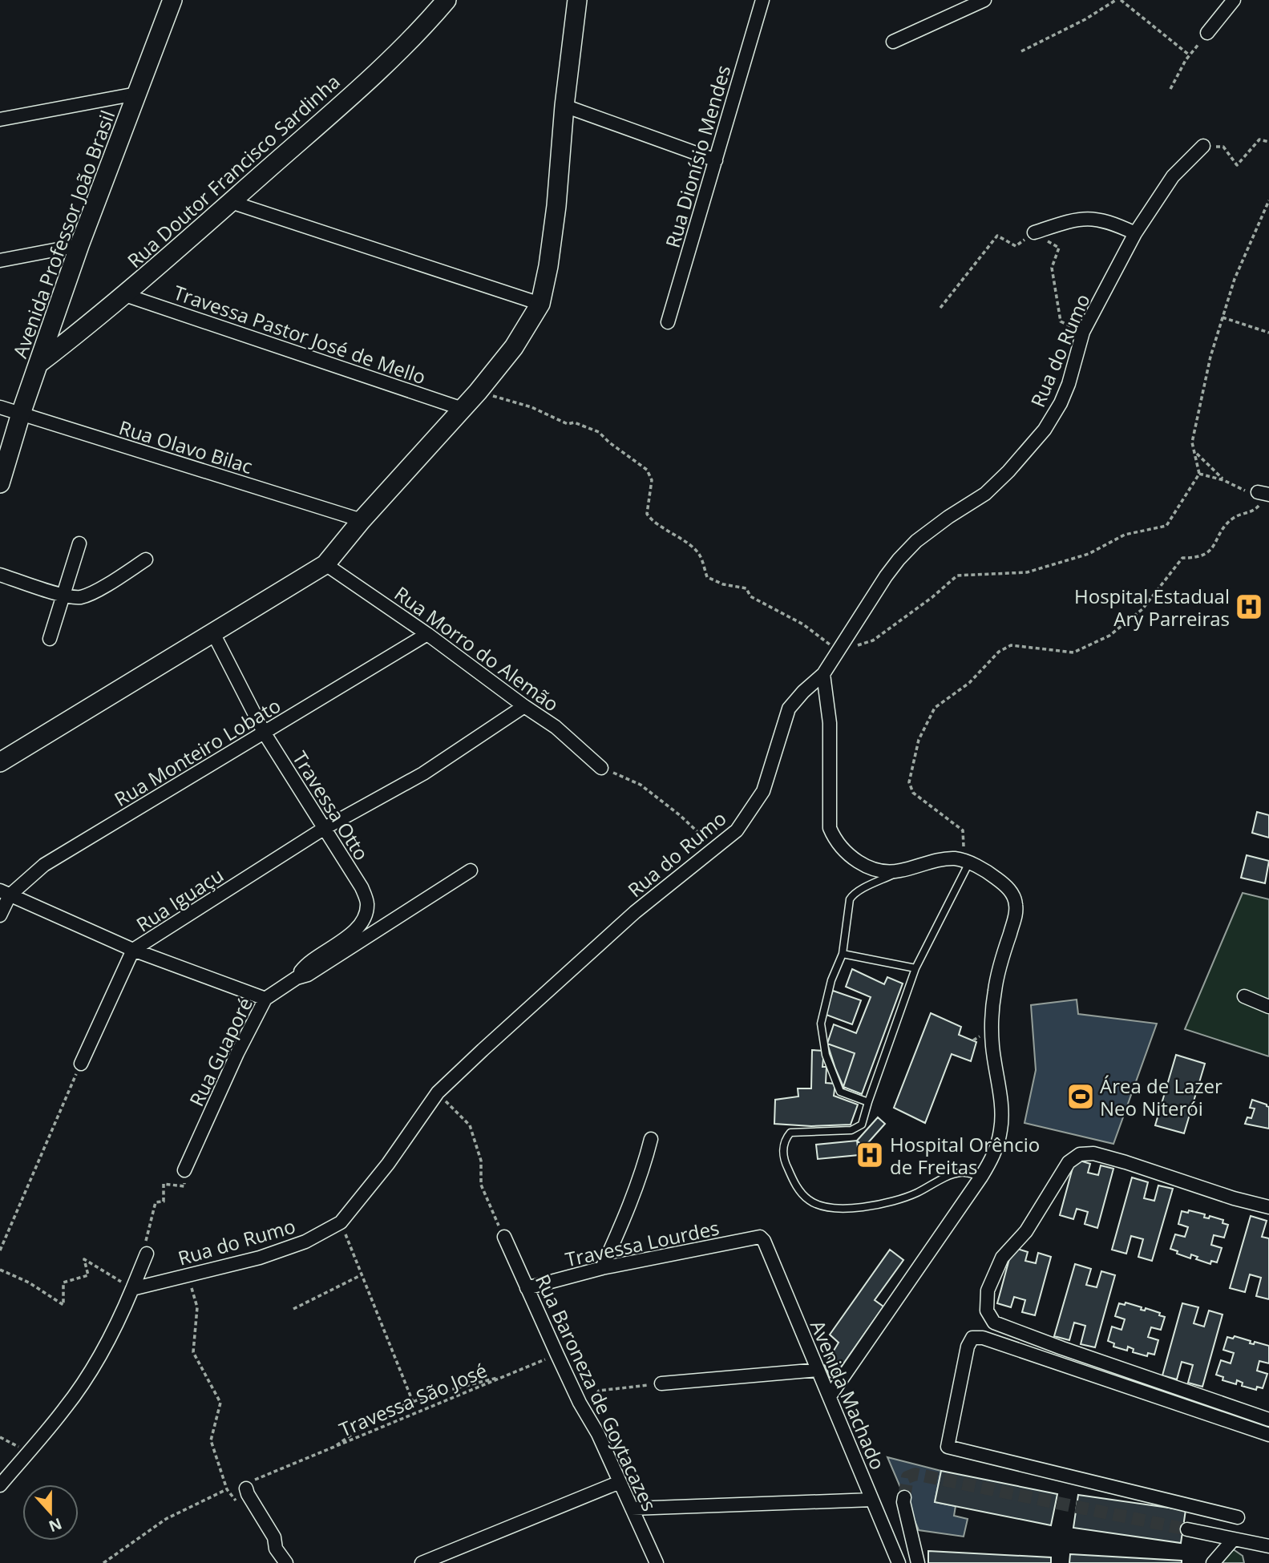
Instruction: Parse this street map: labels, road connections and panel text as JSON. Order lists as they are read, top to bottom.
{
  "streets": {
    "main road": ["Rua Doutor Francisco Sardinha", "Avenida Professor João Brasil"],
    "street": [
      "Rua Dionísio Mendes",
      "Travessa Pastor José de Mello",
      "Rua do Rumo",
      "Rua Olavo Bilac",
      "Rua Morro do Alemão",
      "Rua Monteiro Lobato",
      "Travessa Otto",
      "Rua Iguaçu",
      "Rua Guaporé",
      "Travessa Lourdes",
      "Rua Baroneza de Goytacazes",
      "Avenida Machado"
    ],
    "path": ["Travessa São José"]
  },
  "crossings": [
    ["Rua Doutor Francisco Sardinha", "Avenida Professor João Brasil"],
    ["Rua Doutor Francisco Sardinha", "Travessa Pastor José de Mello"],
    ["Avenida Professor João Brasil", "Rua Olavo Bilac"],
    ["Rua Morro do Alemão", "Rua Monteiro Lobato"],
    ["Rua Morro do Alemão", "Rua Iguaçu"],
    ["Rua Monteiro Lobato", "Travessa Otto"],
    ["Travessa Otto", "Rua Iguaçu"],
    ["Travessa Otto", "Rua Guaporé"],
    ["Travessa Lourdes", "Rua Baroneza de Goytacazes"],
    ["Travessa Lourdes", "Avenida Machado"],
    ["Rua Baroneza de Goytacazes", "Travessa São José"]
  ],
  "places": {
    "hospital": ["Hospital Estadual Ary Parreiras", "Hospital Orêncio de Freitas"],
    "sports": ["Área de Lazer Neo Niterói"]
  },
  "north": "bottom"
}
